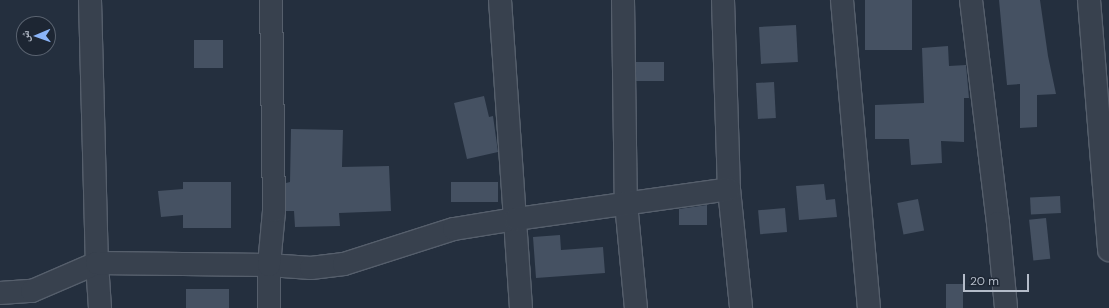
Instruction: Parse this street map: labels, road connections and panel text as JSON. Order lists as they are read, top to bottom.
{
  "scale_bar": "20 m",
  "north": "left"
}
